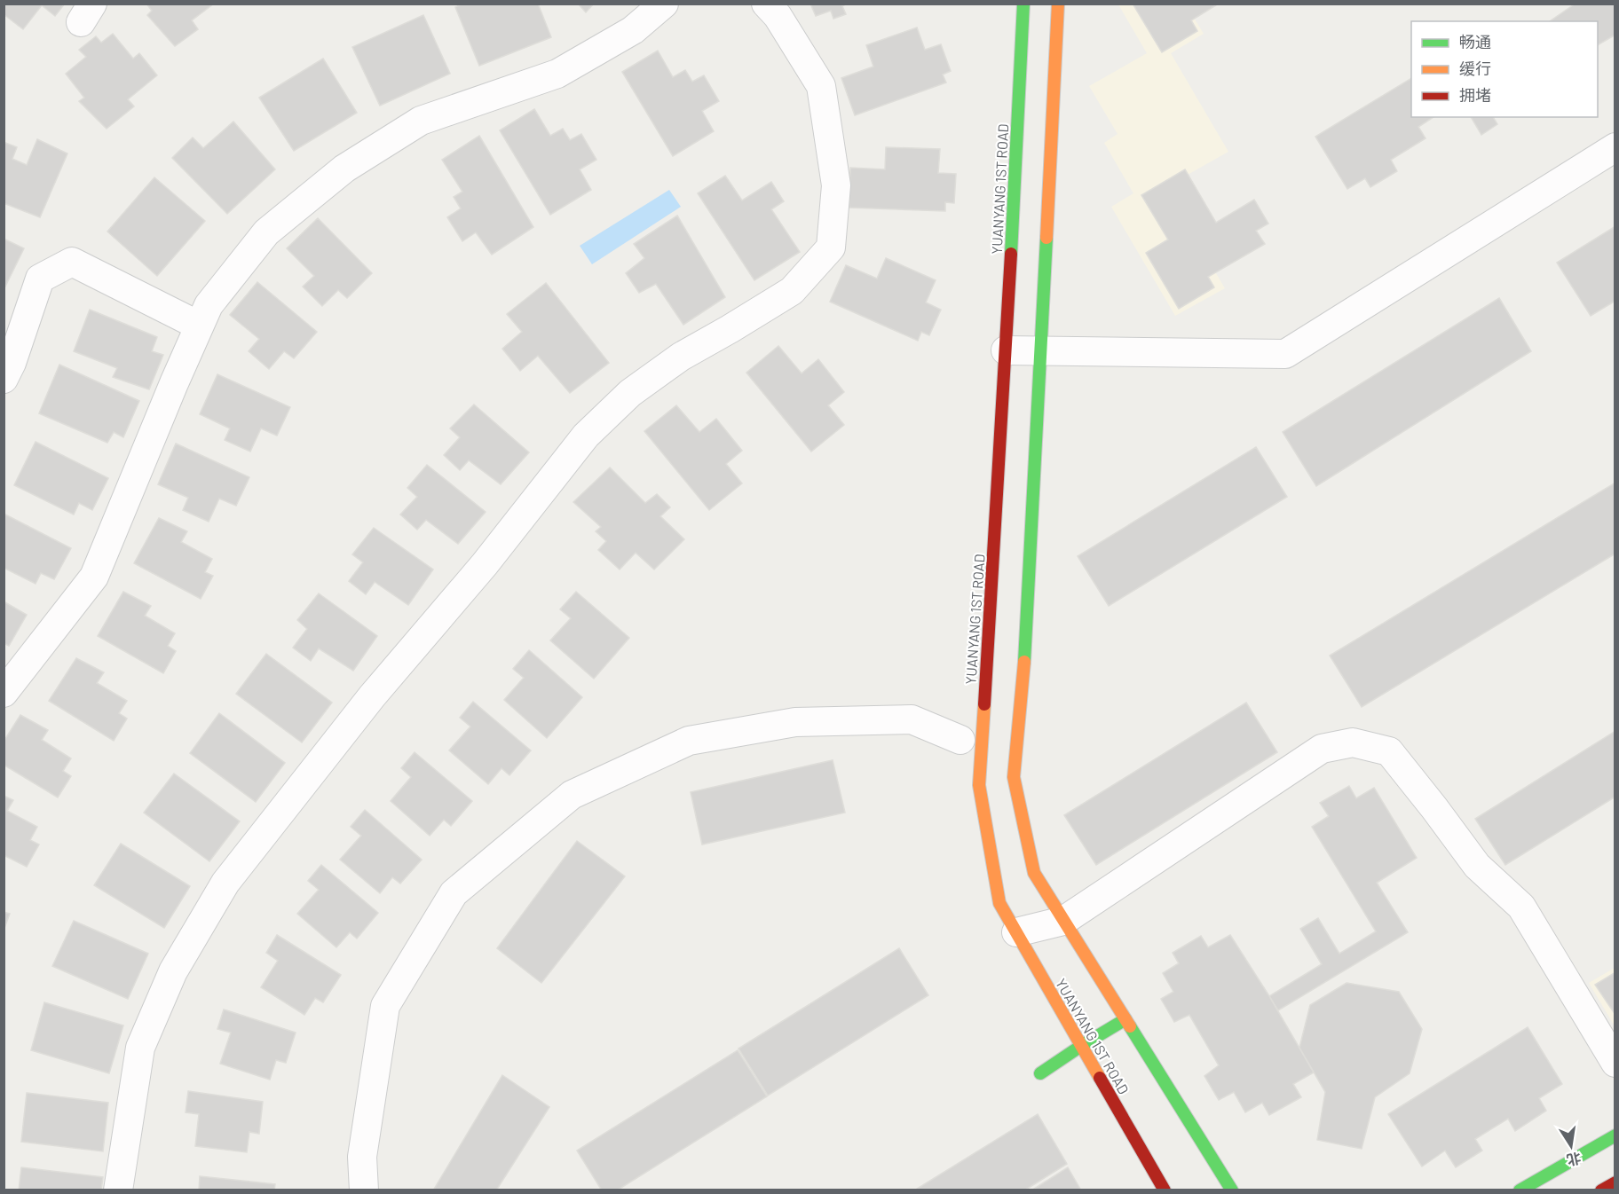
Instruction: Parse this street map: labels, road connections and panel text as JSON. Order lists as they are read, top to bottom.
{
  "streets": {
    "street": ["YUANYANG 1ST ROAD"]
  },
  "legend": ["畅通", "缓行", "拥堵"],
  "north": "bottom"
}
